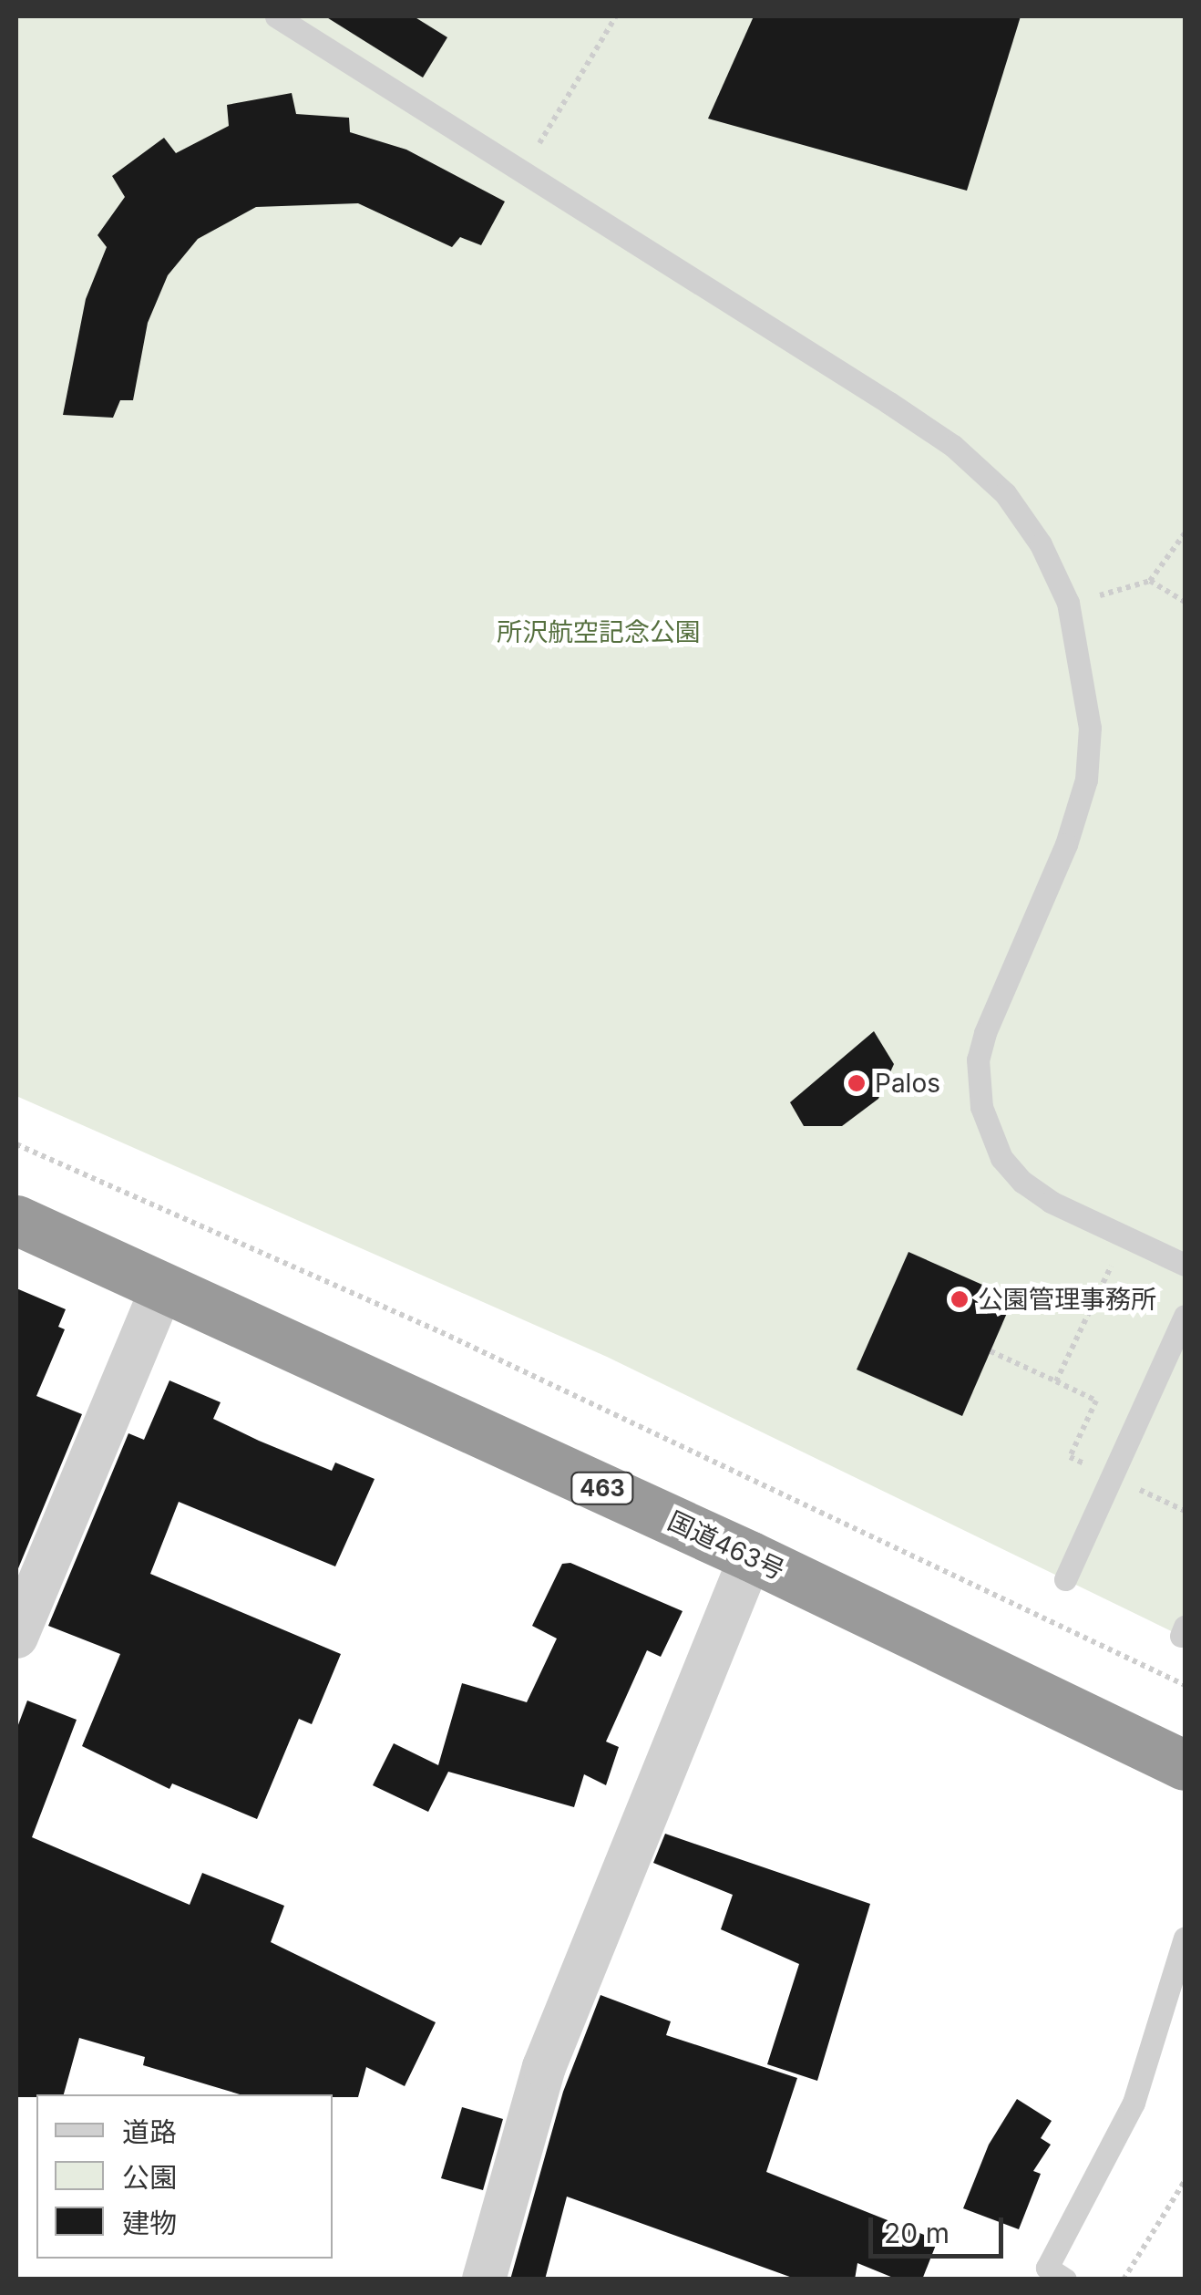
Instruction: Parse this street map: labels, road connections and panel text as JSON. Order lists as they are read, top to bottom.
{
  "streets": {
    "highway": ["463", "国道463号"]
  },
  "parks": ["所沢航空記念公園"],
  "places": ["Palos", "公園管理事務所"],
  "legend": ["道路", "公園", "建物"],
  "scale_bar": "20 m"
}
